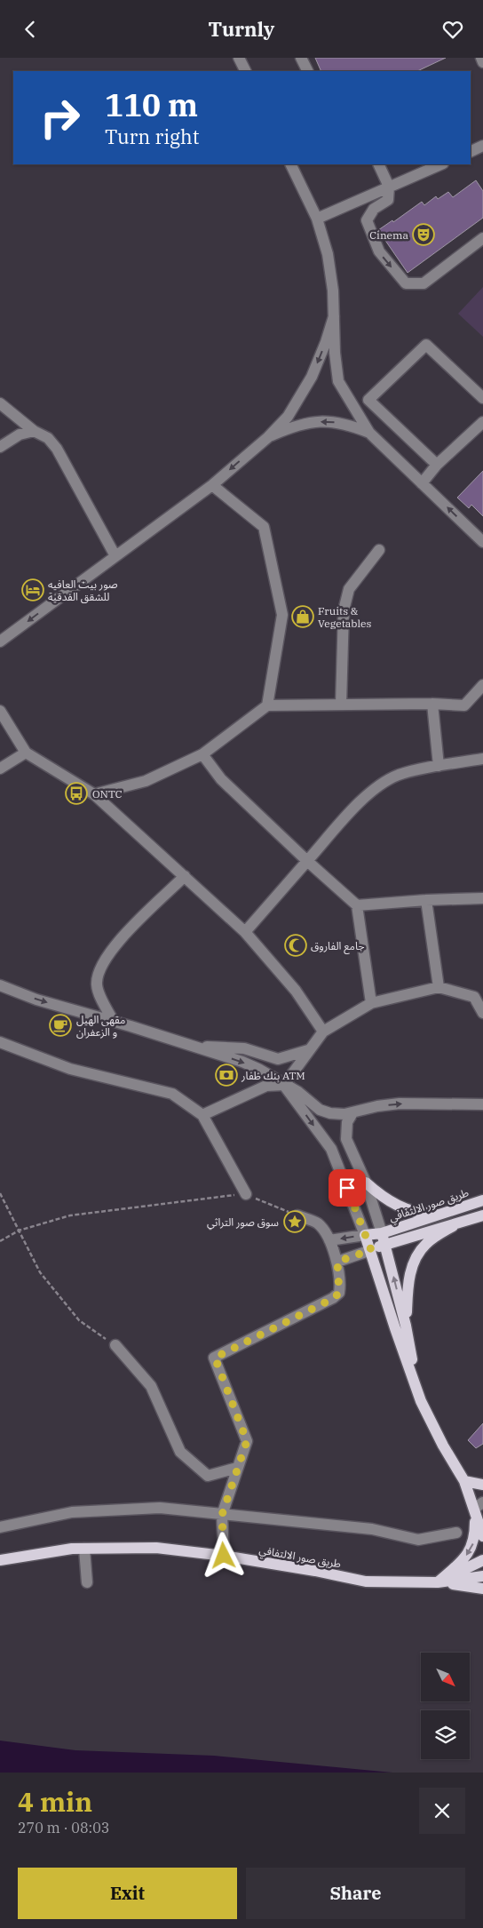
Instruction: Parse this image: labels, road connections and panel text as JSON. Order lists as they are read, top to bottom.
{
  "streets": {
    "main road": ["طريق صور الالتفافي"]
  },
  "places": {
    "theatre": ["Cinema"],
    "hotel": ["صور بيت العافيه للشقق الفدقية"],
    "shop": ["Fruits & Vegetables"],
    "bus stop": ["ONTC"],
    "mosque": ["جامع الفاروق"],
    "cafe": ["مقهى الهيل و الزعفران"],
    "bank": ["بنك ظفار ATM"],
    "place": ["سوق صور التراثي"]
  },
  "north": "bottom right",
  "page": {
    "header": "Turnly",
    "turn": ["110 m", "Turn right"],
    "heading": ["4 min", "270 m · 08:03"],
    "buttons": ["Exit", "Share"]
  }
}
